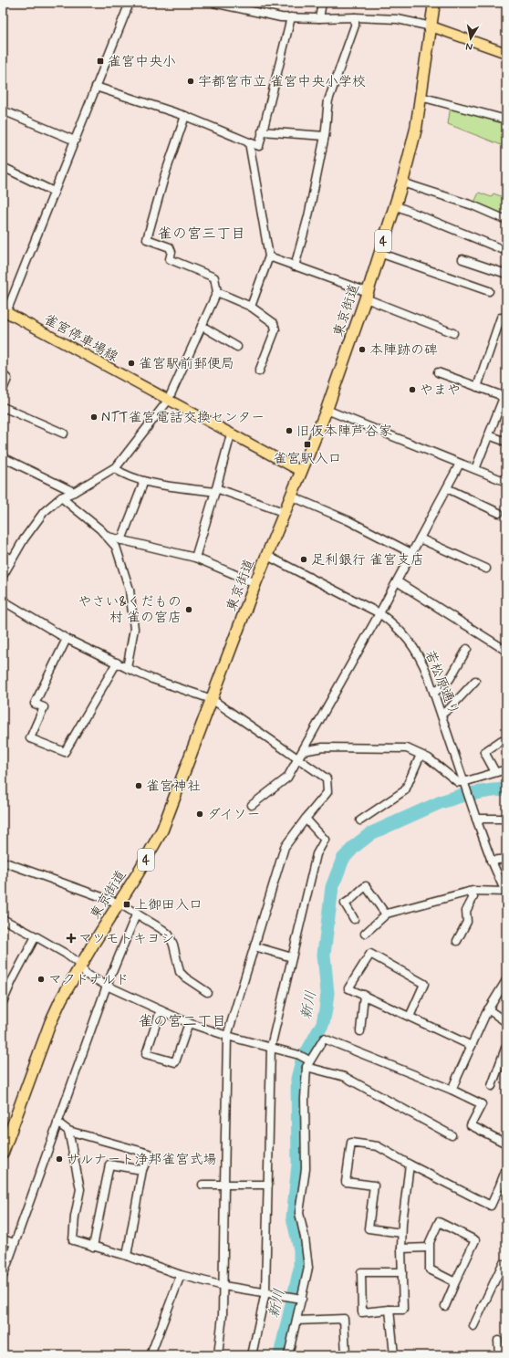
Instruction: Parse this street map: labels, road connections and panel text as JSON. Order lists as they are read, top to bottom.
{
  "streets": {
    "highway": ["4", "東京街道"],
    "main road": ["雀宮停車場線"],
    "street": ["若松原通り"]
  },
  "crossings": [
    ["東京街道", "雀宮停車場線"],
    ["東京街道", "若松原通り"]
  ],
  "districts": ["雀の宮三丁目", "雀の宮二丁目"],
  "water": ["新川"],
  "places": {
    "transit": ["雀宮中央小", "雀宮駅入口", "上御田入口"],
    "other": [
      "宇都宮市立 雀宮中央小学校",
      "本陣跡の碑",
      "雀宮駅前郵便局",
      "やまや",
      "NTT雀宮電話交換センター",
      "旧仮本陣芦谷家",
      "足利銀行 雀宮支店",
      "やさい&くだもの 村 雀の宮店",
      "雀宮神社",
      "ダイソー",
      "マクドナルド",
      "サルナート浄邦雀宮式場"
    ],
    "health": ["マツモトキヨシ"]
  },
  "north": "bottom"
}
